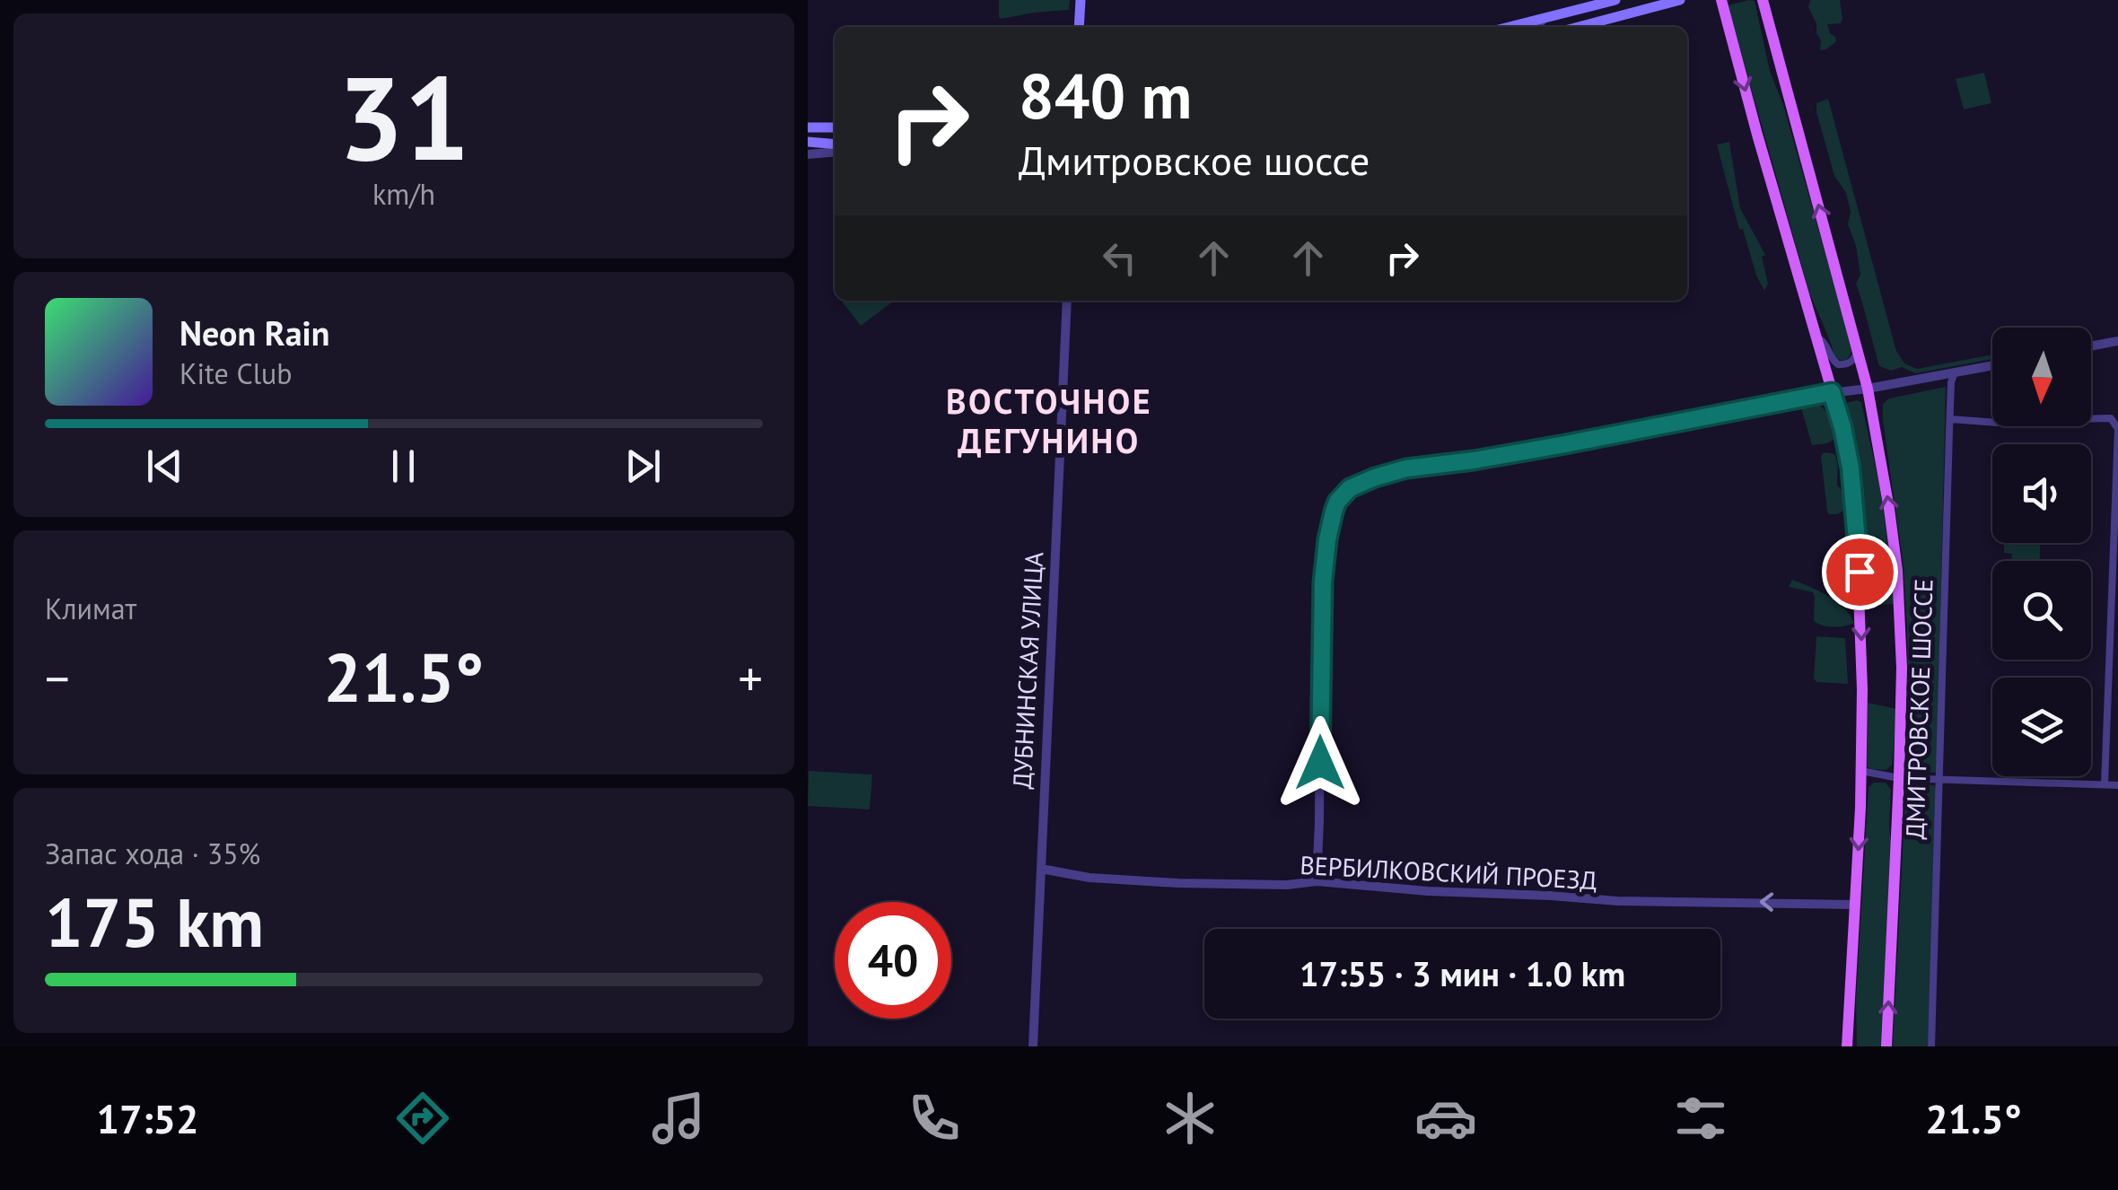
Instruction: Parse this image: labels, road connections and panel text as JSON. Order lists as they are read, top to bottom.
{
  "streets": {
    "main road": ["ДМИТРОВСКОЕ ШОССЕ"],
    "street": ["ДУБНИНСКАЯ УЛИЦА", "ВЕРБИЛКОВСКИЙ ПРОЕЗД"]
  },
  "crossings": [
    ["ДУБНИНСКАЯ УЛИЦА", "ВЕРБИЛКОВСКИЙ ПРОЕЗД"]
  ],
  "one_way": ["ВЕРБИЛКОВСКИЙ ПРОЕЗД"],
  "districts": ["ВОСТОЧНОЕ ДЕГУНИНО"],
  "north": "bottom",
  "page": {
    "tile": [
      ["31", "km/h"],
      "Климат",
      ["Запас хода · 35%", "175 km"]
    ],
    "turn": ["840 m", "Дмитровское шоссе"],
    "song": ["Neon Rain", "Kite Club"],
    "heat": ["−", "21.5°", "+"],
    "limit": "40",
    "trip": "17:55 · 3 мин · 1.0 km",
    "tabs": ["17:52", "21.5°"]
  }
}
